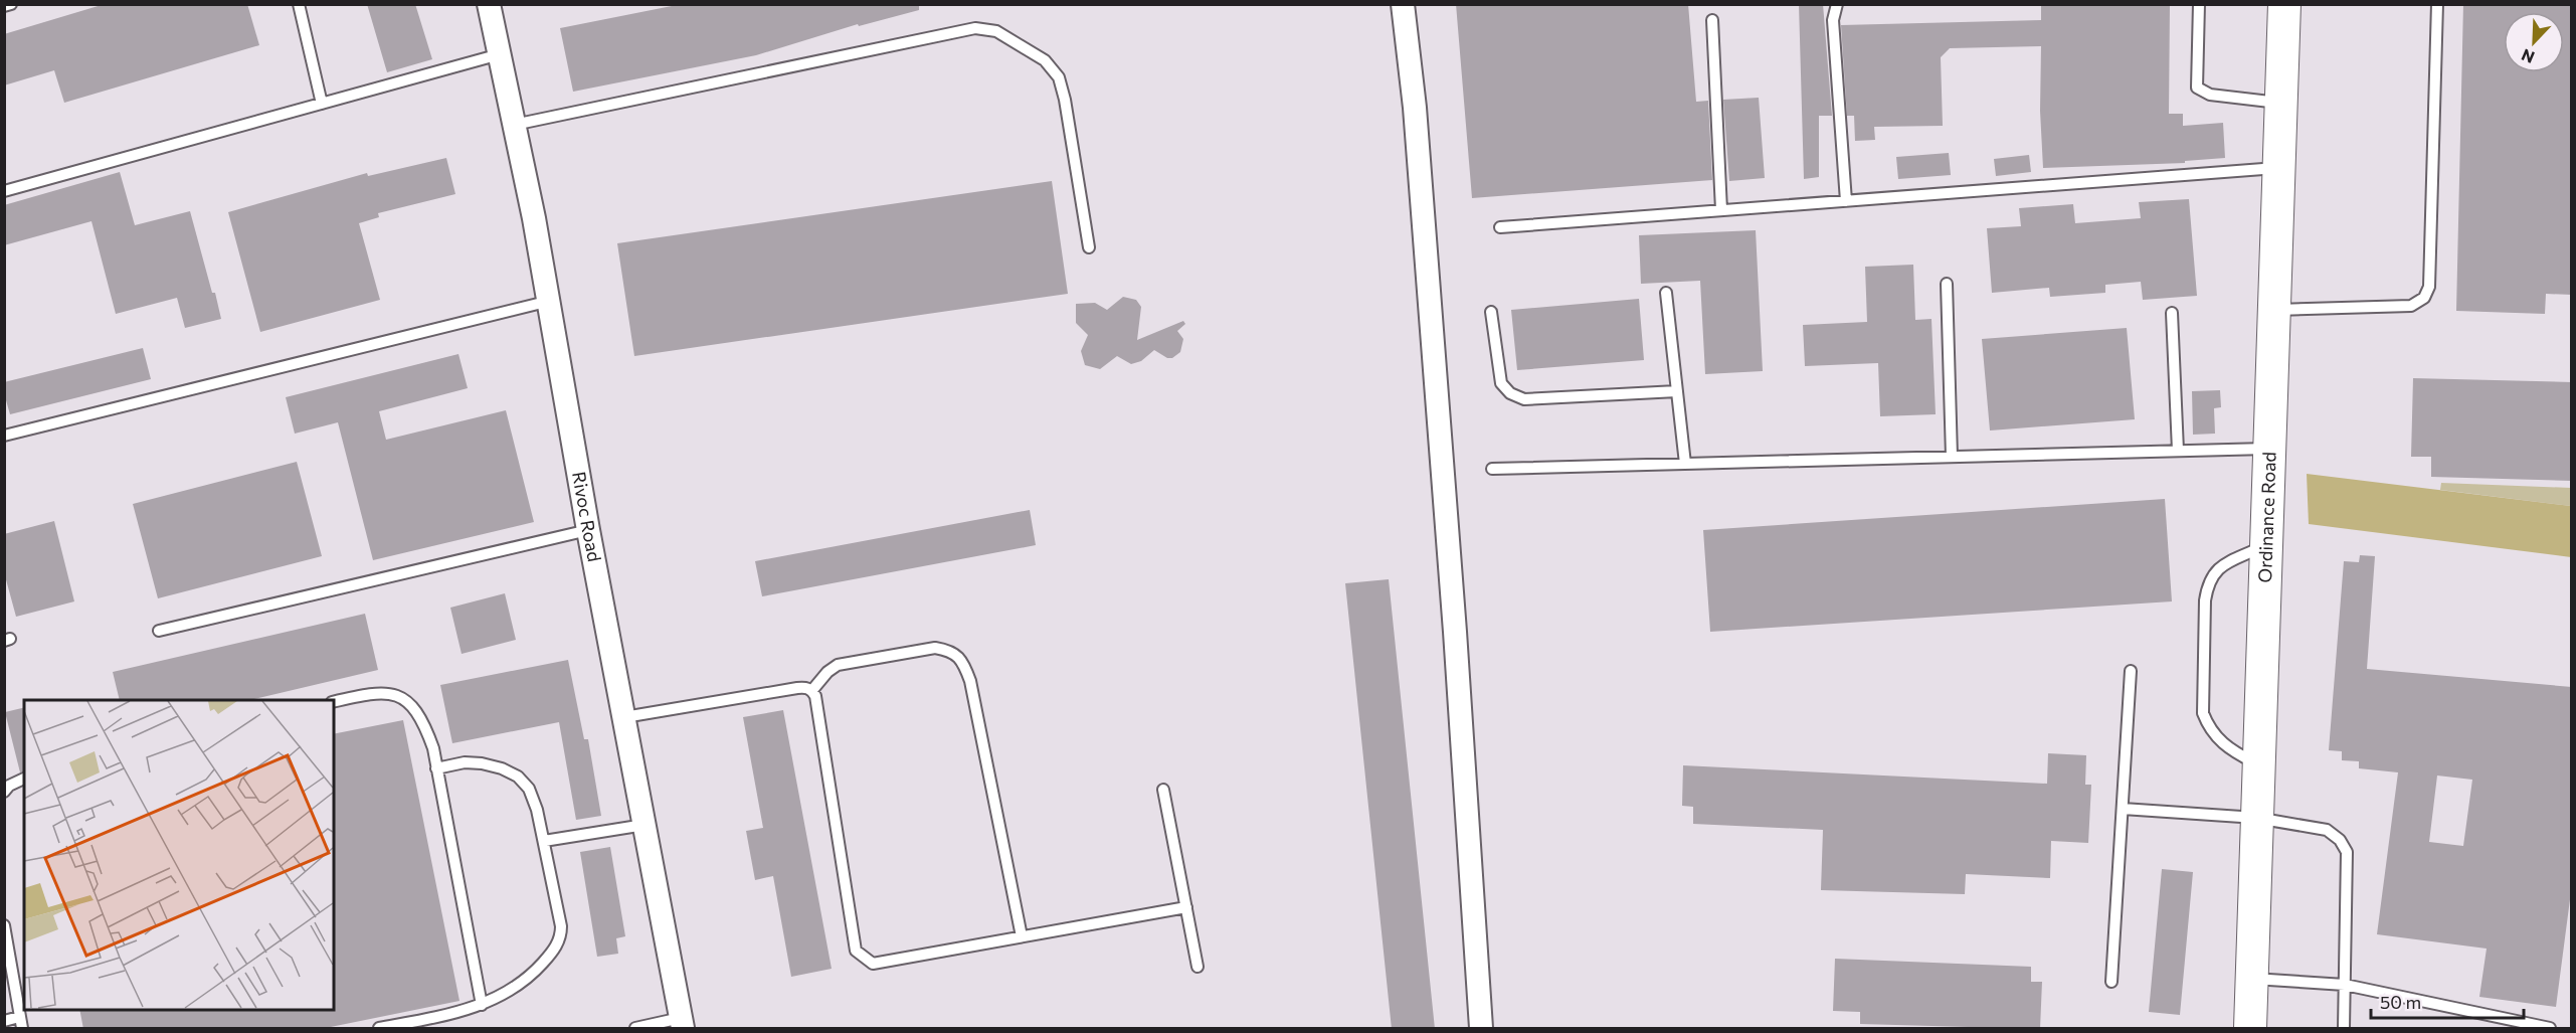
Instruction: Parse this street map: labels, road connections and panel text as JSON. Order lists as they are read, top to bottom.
{
  "streets": {
    "street": ["Rivoc Road", "Ordinance Road"]
  },
  "scale_bar": "50 m",
  "north": "bottom left"
}
